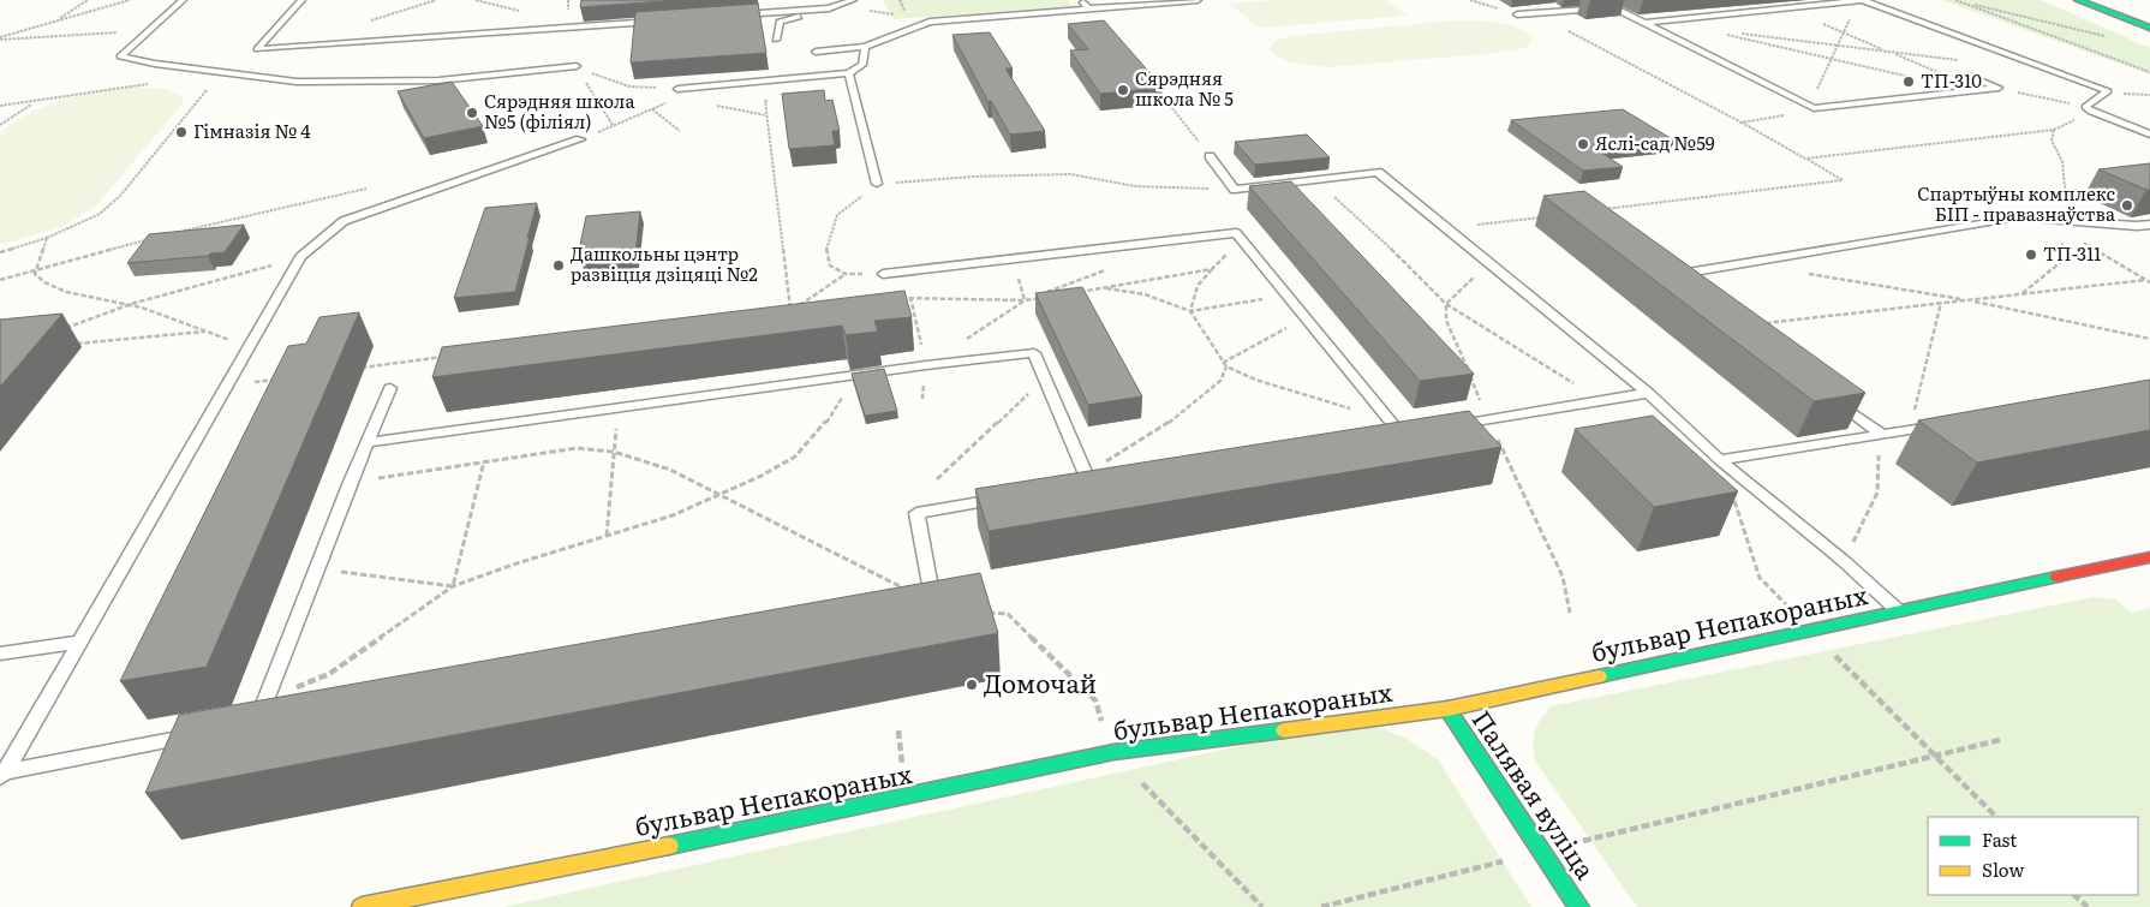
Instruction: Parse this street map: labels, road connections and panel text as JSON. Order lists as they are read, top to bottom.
{
  "streets": {
    "main road": ["бульвар Непакораных", "Палявая вуліца"]
  },
  "crossings": [
    ["бульвар Непакораных", "Палявая вуліца"]
  ],
  "places": [
    "ТП-310",
    "Сярэдняя школа № 5",
    "Сярэдняя школа №5 (філіял)",
    "Гімназія № 4",
    "Яслі-сад №59",
    "Спартыўны комплекс БІП - правазнаўства",
    "ТП-311",
    "Дашкольны цэнтр развіцця дзіцяці №2",
    "Домочай"
  ],
  "legend": ["Fast", "Slow"]
}
